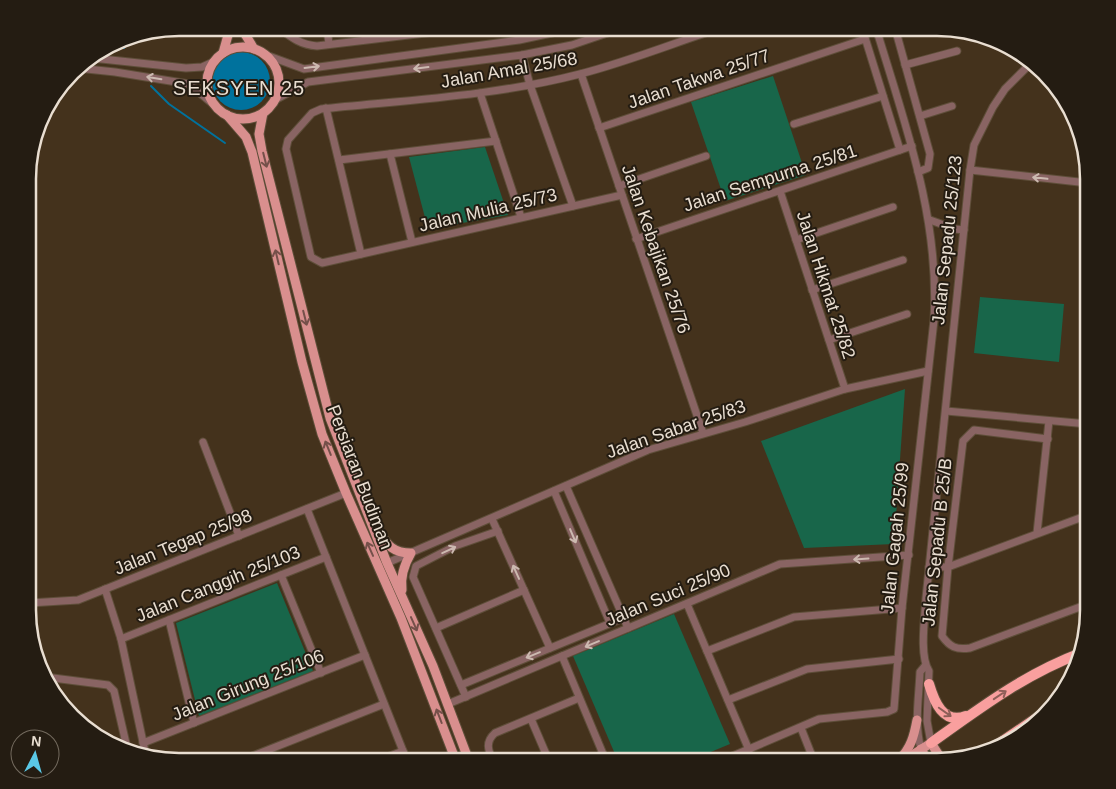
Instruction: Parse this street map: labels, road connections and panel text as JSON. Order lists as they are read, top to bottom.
{
  "streets": {
    "main road": ["Jalan Sepadu 25/123", "Persiaran Budiman"],
    "street": [
      "Jalan Amal 25/68",
      "Jalan Takwa 25/77",
      "Jalan Sempurna 25/81",
      "Jalan Mulia 25/73",
      "Jalan Kebajikan 25/76",
      "Jalan Hikmat 25/82",
      "Jalan Sabar 25/83",
      "Jalan Gagah 25/99",
      "Jalan Tegap 25/98",
      "Jalan Sepadu B 25/B",
      "Jalan Canggih 25/103",
      "Jalan Suci 25/90",
      "Jalan Girung 25/106"
    ]
  },
  "crossings": [
    ["Jalan Amal 25/68", "Jalan Mulia 25/73"],
    ["Jalan Amal 25/68", "Jalan Kebajikan 25/76"],
    ["Jalan Takwa 25/77", "Jalan Kebajikan 25/76"],
    ["Jalan Sempurna 25/81", "Jalan Kebajikan 25/76"],
    ["Jalan Sempurna 25/81", "Jalan Hikmat 25/82"],
    ["Jalan Sempurna 25/81", "Jalan Gagah 25/99"],
    ["Jalan Mulia 25/73", "Jalan Kebajikan 25/76"],
    ["Jalan Kebajikan 25/76", "Jalan Sabar 25/83"],
    ["Jalan Hikmat 25/82", "Jalan Sabar 25/83"],
    ["Jalan Sabar 25/83", "Persiaran Budiman"],
    ["Jalan Sabar 25/83", "Jalan Gagah 25/99"],
    ["Persiaran Budiman", "Jalan Tegap 25/98"],
    ["Persiaran Budiman", "Jalan Suci 25/90"],
    ["Jalan Gagah 25/99", "Jalan Suci 25/90"]
  ],
  "districts": ["SEKSYEN 25"],
  "north": "top"
}
